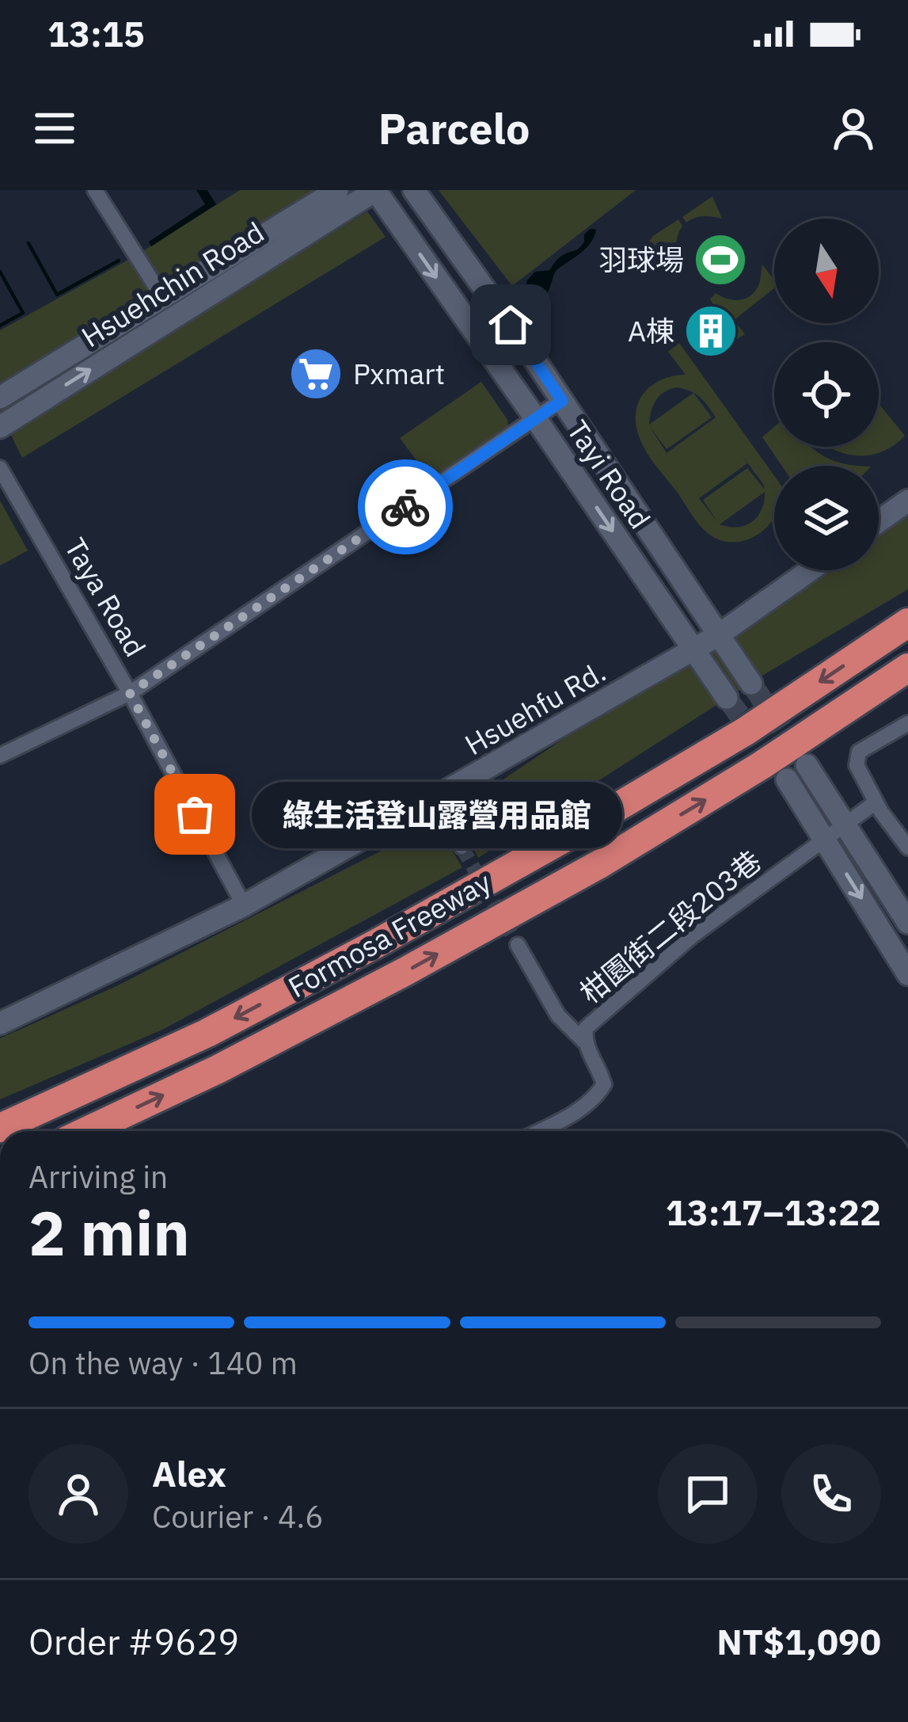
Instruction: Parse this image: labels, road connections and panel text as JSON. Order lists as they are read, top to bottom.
{
  "streets": {
    "highway": ["Formosa Freeway"],
    "street": [
      "Hsuehchin Road",
      "Tayi Road",
      "Taya Road",
      "Hsuehfu Rd.",
      "柑園街二段203巷"
    ]
  },
  "crossings": [
    ["Hsuehchin Road", "Tayi Road"],
    ["Tayi Road", "Hsuehfu Rd."],
    ["Taya Road", "Hsuehfu Rd."]
  ],
  "places": {
    "sports": ["羽球場"],
    "building": ["A棟"],
    "supermarket": ["Pxmart"],
    "other": ["綠生活登山露營用品館"]
  },
  "north": "bottom",
  "page": {
    "status": "13:15",
    "header": "Parcelo",
    "bubble": "綠生活登山露營用品館",
    "heading": ["2 min", "Arriving in", "13:17–13:22"],
    "panel": [
      "Alex",
      "Courier · 4.6",
      "Order #9629",
      "NT$1,090"
    ],
    "bar": "On the way · 140 m"
  }
}
